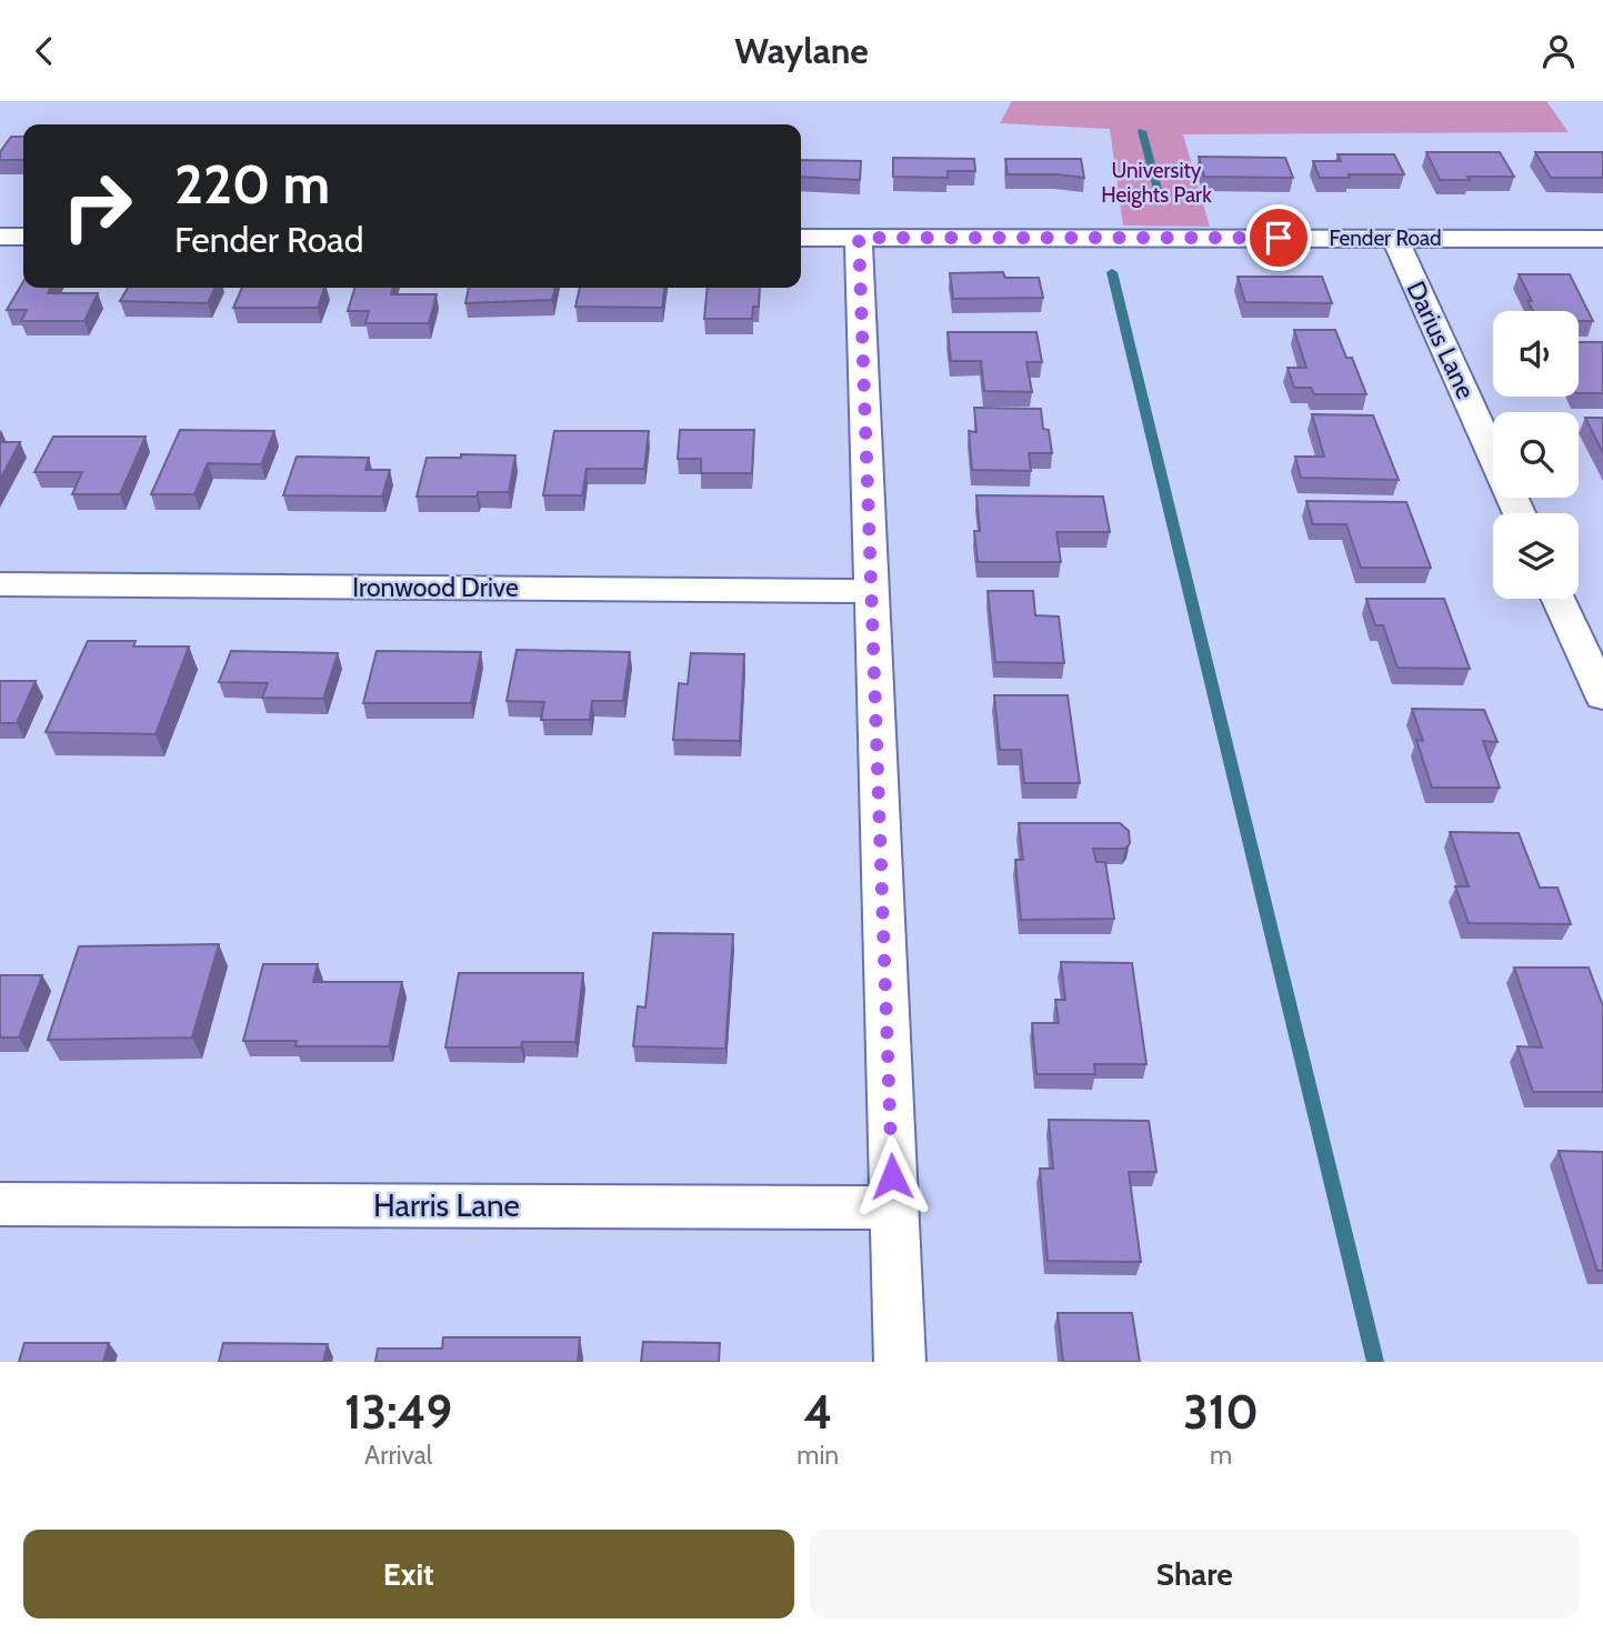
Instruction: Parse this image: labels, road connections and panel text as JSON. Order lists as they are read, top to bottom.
{
  "streets": {
    "street": [
      "Fender Road",
      "Darius Lane",
      "Ironwood Drive",
      "Harris Lane"
    ]
  },
  "crossings": [
    ["Fender Road", "Darius Lane"]
  ],
  "parks": ["University Heights Park"],
  "page": {
    "header": "Waylane",
    "turn": ["220 m", "Fender Road"],
    "eta": [
      "13:49",
      "Arrival",
      "4",
      "min",
      "310",
      "m"
    ],
    "buttons": ["Exit", "Share"]
  }
}
